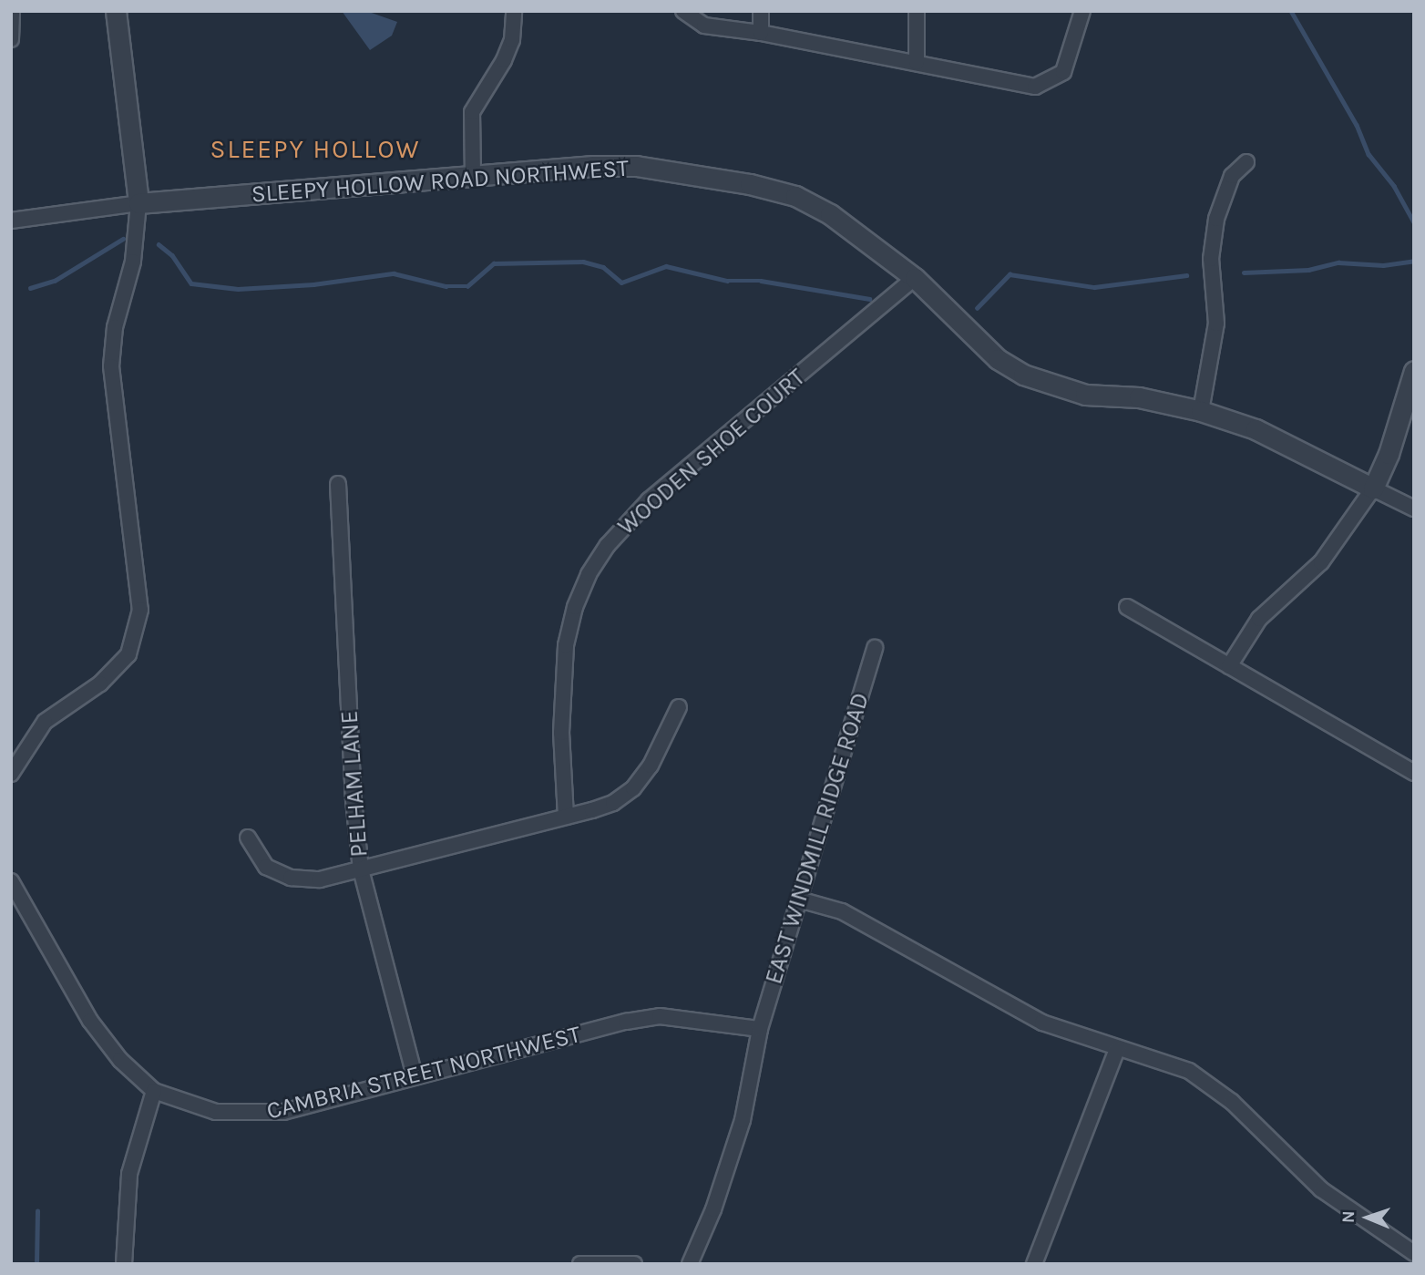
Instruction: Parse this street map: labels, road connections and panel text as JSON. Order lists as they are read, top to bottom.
{
  "streets": {
    "street": [
      "SLEEPY HOLLOW ROAD NORTHWEST",
      "WOODEN SHOE COURT",
      "PELHAM LANE",
      "EAST WINDMILL RIDGE ROAD",
      "CAMBRIA STREET NORTHWEST"
    ]
  },
  "crossings": [
    ["SLEEPY HOLLOW ROAD NORTHWEST", "WOODEN SHOE COURT"],
    ["PELHAM LANE", "CAMBRIA STREET NORTHWEST"],
    ["EAST WINDMILL RIDGE ROAD", "CAMBRIA STREET NORTHWEST"]
  ],
  "districts": ["SLEEPY HOLLOW"],
  "north": "left"
}
